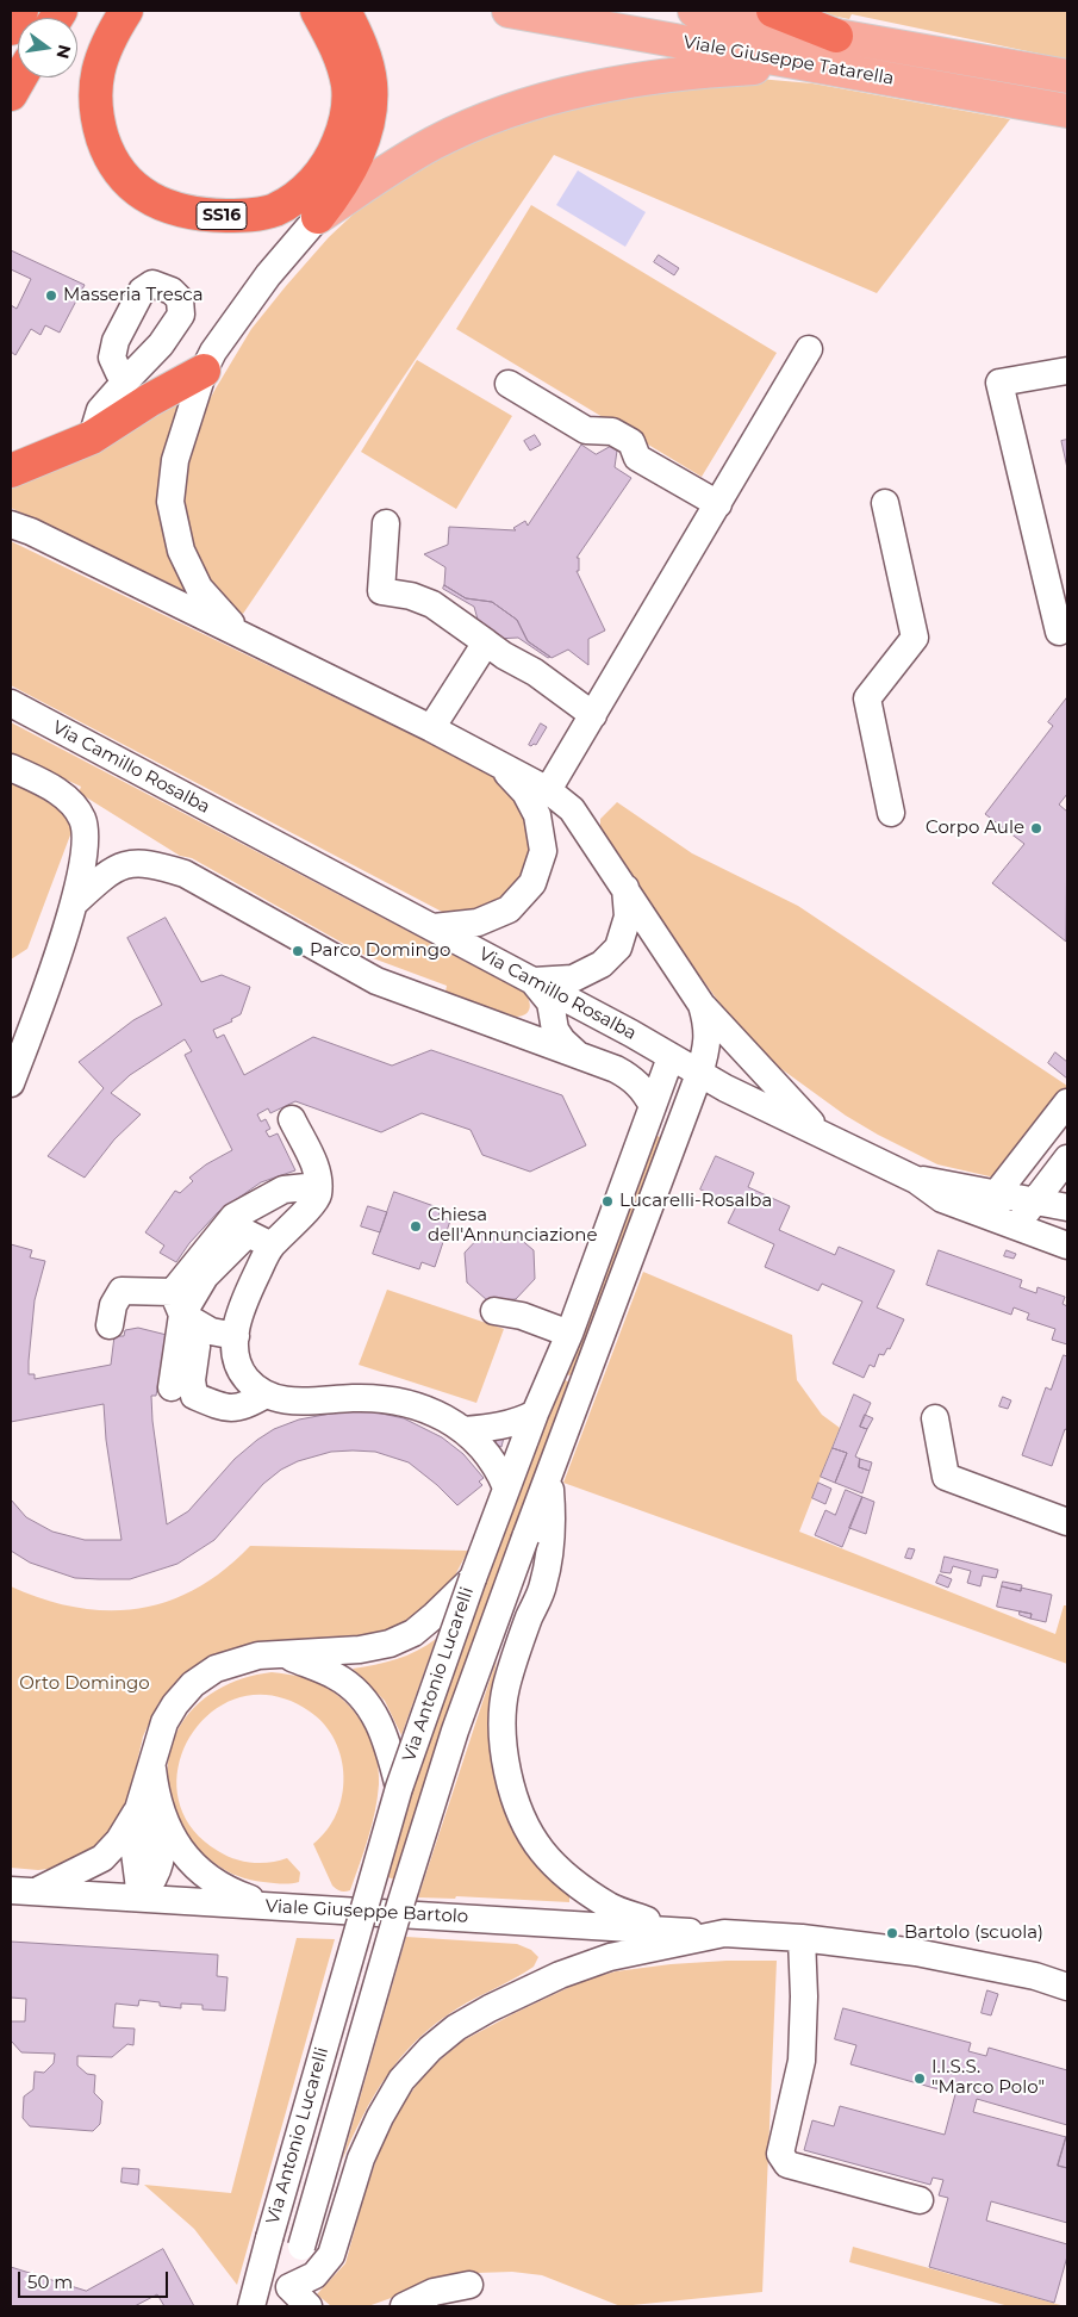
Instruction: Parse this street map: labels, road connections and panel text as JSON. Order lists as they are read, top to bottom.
{
  "streets": {
    "highway": ["SS16"],
    "main road": ["Viale Giuseppe Tatarella"],
    "street": ["Via Camillo Rosalba", "Via Antonio Lucarelli", "Viale Giuseppe Bartolo"]
  },
  "crossings": [
    ["Via Camillo Rosalba", "Via Antonio Lucarelli"]
  ],
  "parks": ["Orto Domingo"],
  "places": [
    "Masseria Tresca",
    "Corpo Aule",
    "Parco Domingo",
    "Lucarelli-Rosalba",
    "Chiesa dell'Annunciazione",
    "Bartolo (scuola)",
    "I.I.S.S. \"Marco Polo\""
  ],
  "scale_bar": "50 m",
  "north": "right"
}
